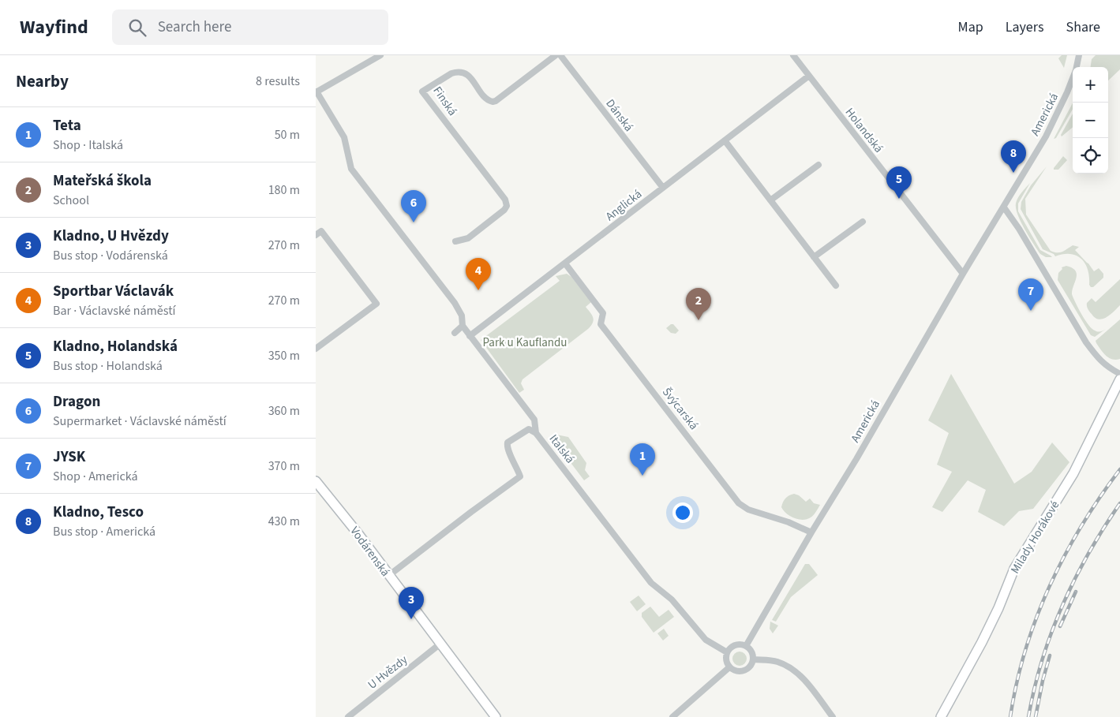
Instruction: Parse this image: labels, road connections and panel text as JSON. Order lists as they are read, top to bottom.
{
  "streets": {
    "street": [
      "Finská",
      "Americká",
      "Dánská",
      "Holandská",
      "Anglická",
      "Švýcarská",
      "Italská",
      "Milady Horákové",
      "Vodárenská",
      "U Hvězdy"
    ]
  },
  "crossings": [
    ["Americká", "Holandská"],
    ["Americká", "Švýcarská"],
    ["Americká", "Italská"],
    ["Dánská", "Anglická"],
    ["Holandská", "Anglická"],
    ["Anglická", "Švýcarská"],
    ["Italská", "Vodárenská"],
    ["Vodárenská", "U Hvězdy"]
  ],
  "parks": ["Park u Kauflandu"],
  "page": {
    "header": "Wayfind",
    "search": "Search here",
    "nav": ["Map", "Layers", "Share"],
    "heading": ["Nearby", "8 results"],
    "map_buttons": ["+", "−"],
    "list": [
      {
        "mark": "1",
        "name": "Teta",
        "note": "Shop · Italská",
        "value": "50 m"
      },
      {
        "mark": "2",
        "name": "Mateřská škola",
        "note": "School",
        "value": "180 m"
      },
      {
        "mark": "3",
        "name": "Kladno, U Hvězdy",
        "note": "Bus stop · Vodárenská",
        "value": "270 m"
      },
      {
        "mark": "4",
        "name": "Sportbar Václavák",
        "note": "Bar · Václavské náměstí",
        "value": "270 m"
      },
      {
        "mark": "5",
        "name": "Kladno, Holandská",
        "note": "Bus stop · Holandská",
        "value": "350 m"
      },
      {
        "mark": "6",
        "name": "Dragon",
        "note": "Supermarket · Václavské náměstí",
        "value": "360 m"
      },
      {
        "mark": "7",
        "name": "JYSK",
        "note": "Shop · Americká",
        "value": "370 m"
      },
      {
        "mark": "8",
        "name": "Kladno, Tesco",
        "note": "Bus stop · Americká",
        "value": "430 m"
      }
    ],
    "pins": [
      "8",
      "5",
      "6",
      "4",
      "7",
      "2",
      "1",
      "3"
    ]
  }
}
